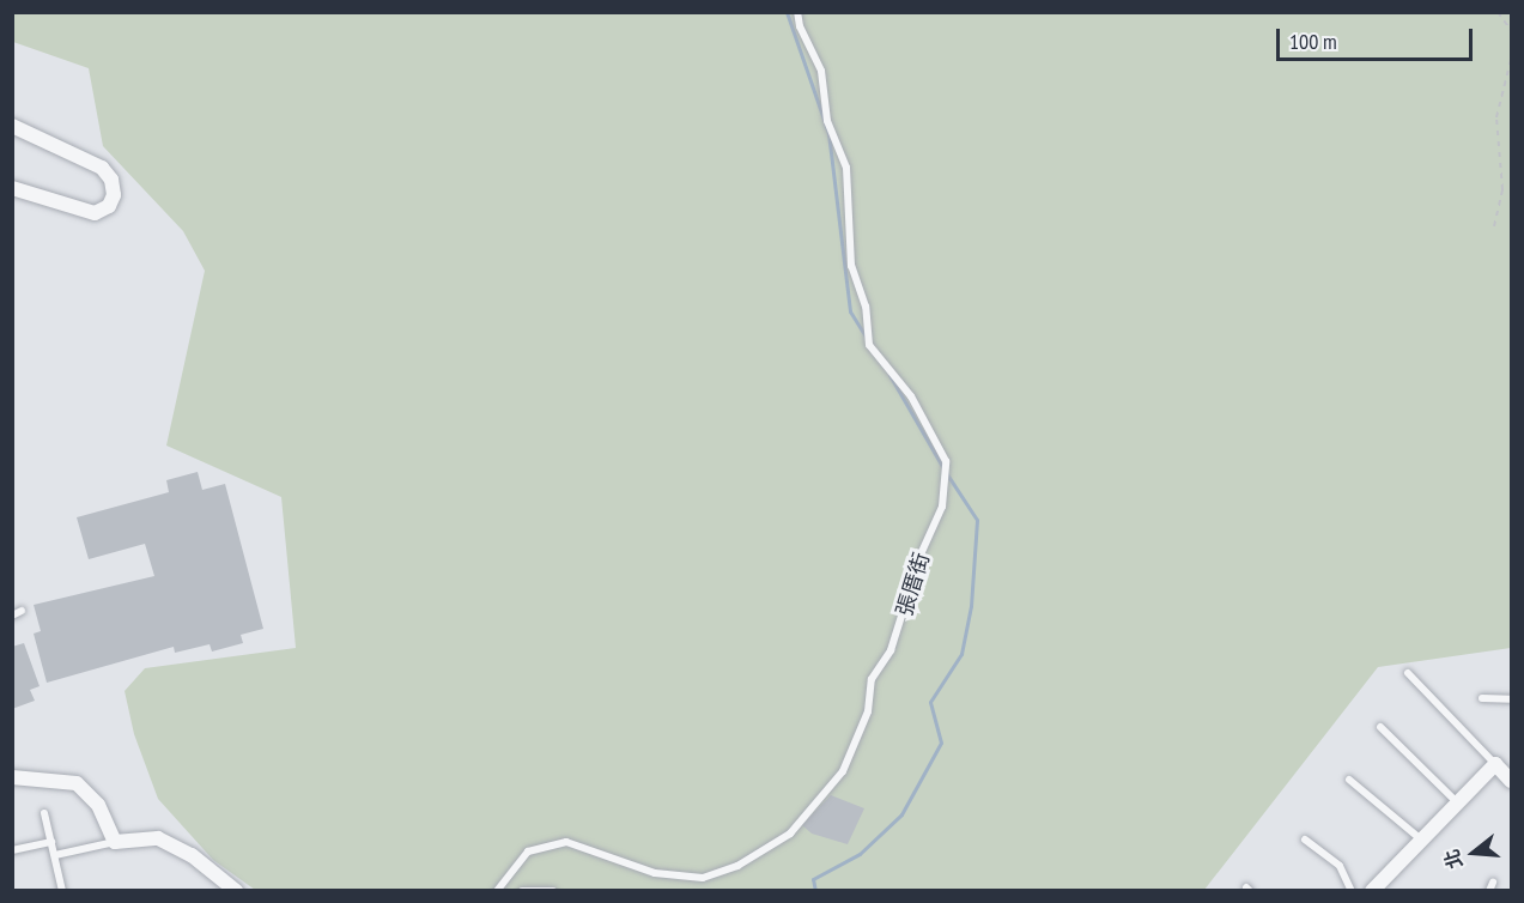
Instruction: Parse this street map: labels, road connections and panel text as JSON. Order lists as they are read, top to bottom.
{
  "streets": {
    "lane": ["張厝街"]
  },
  "scale_bar": "100 m",
  "north": "left"
}
